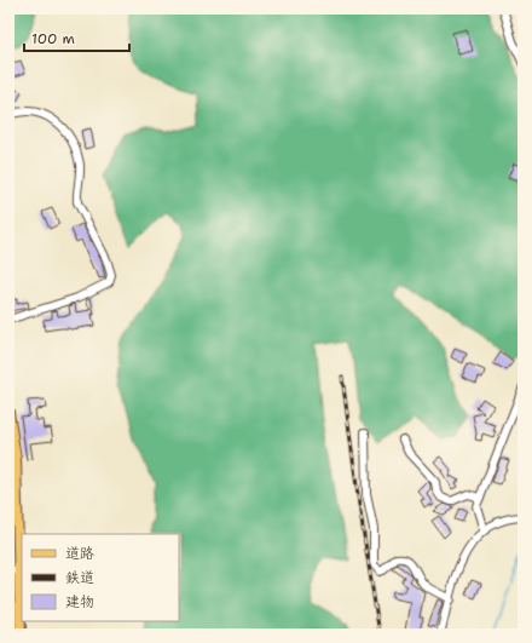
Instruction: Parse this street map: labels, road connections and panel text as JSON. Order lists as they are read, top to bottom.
{
  "legend": ["道路", "鉄道", "建物"],
  "scale_bar": "100 m"
}
